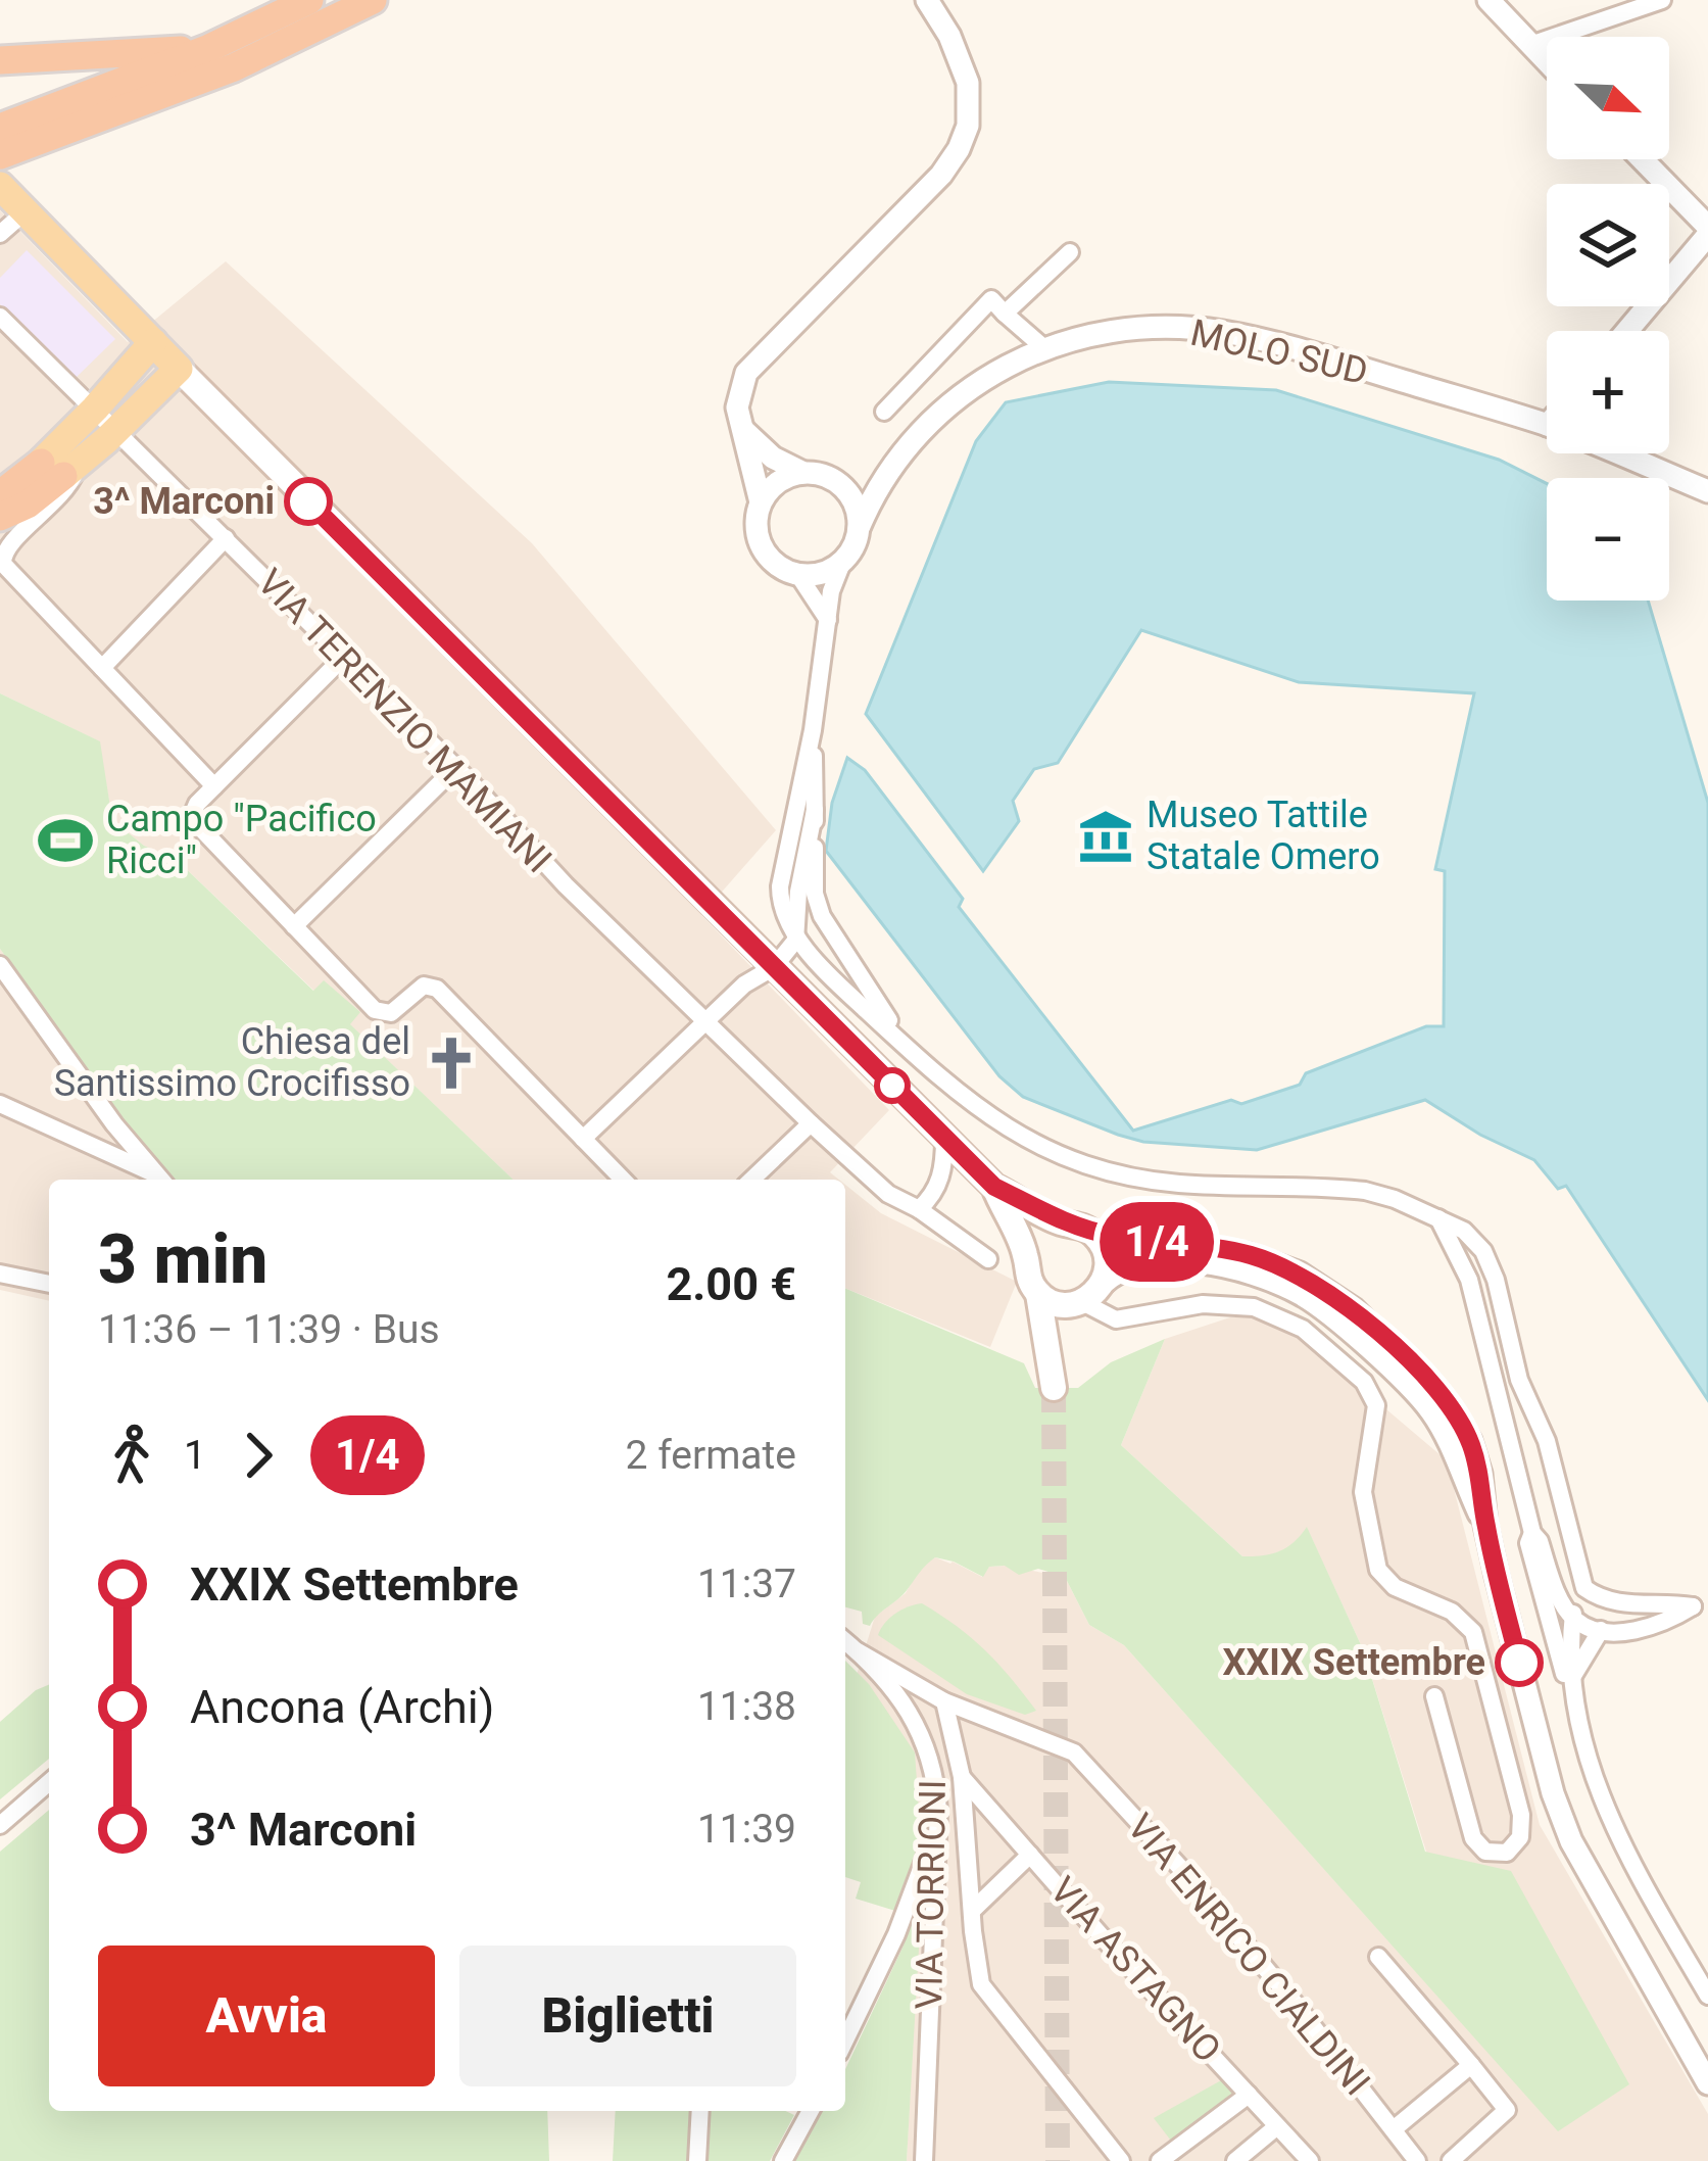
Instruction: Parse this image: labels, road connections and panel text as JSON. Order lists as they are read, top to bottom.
{
  "streets": {
    "street": [
      "MOLO SUD",
      "VIA TERENZIO MAMIANI",
      "VIA TORRIONI",
      "VIA ENRICO CIALDINI",
      "VIA ASTAGNO"
    ]
  },
  "places": {
    "other": ["3^ Marconi", "XXIX Settembre"],
    "museum": ["Museo Tattile Statale Omero"],
    "sports": ["Campo \"Pacifico Ricci\""],
    "church": ["Chiesa del Santissimo Crocifisso"]
  },
  "lines": ["bus line 1/4"],
  "north": "bottom right",
  "page": {
    "on_map": "1/4",
    "map_buttons": ["+", "−"],
    "heading": ["3 min", "11:36 – 11:39 · Bus", "2.00 €"],
    "legs": ["1", "1/4", "2 fermate"],
    "list": [
      {
        "name": "XXIX Settembre",
        "value": "11:37"
      },
      {
        "name": "Ancona (Archi)",
        "value": "11:38"
      },
      {
        "name": "3^ Marconi",
        "value": "11:39"
      }
    ],
    "buttons": ["Avvia", "Biglietti"]
  }
}
